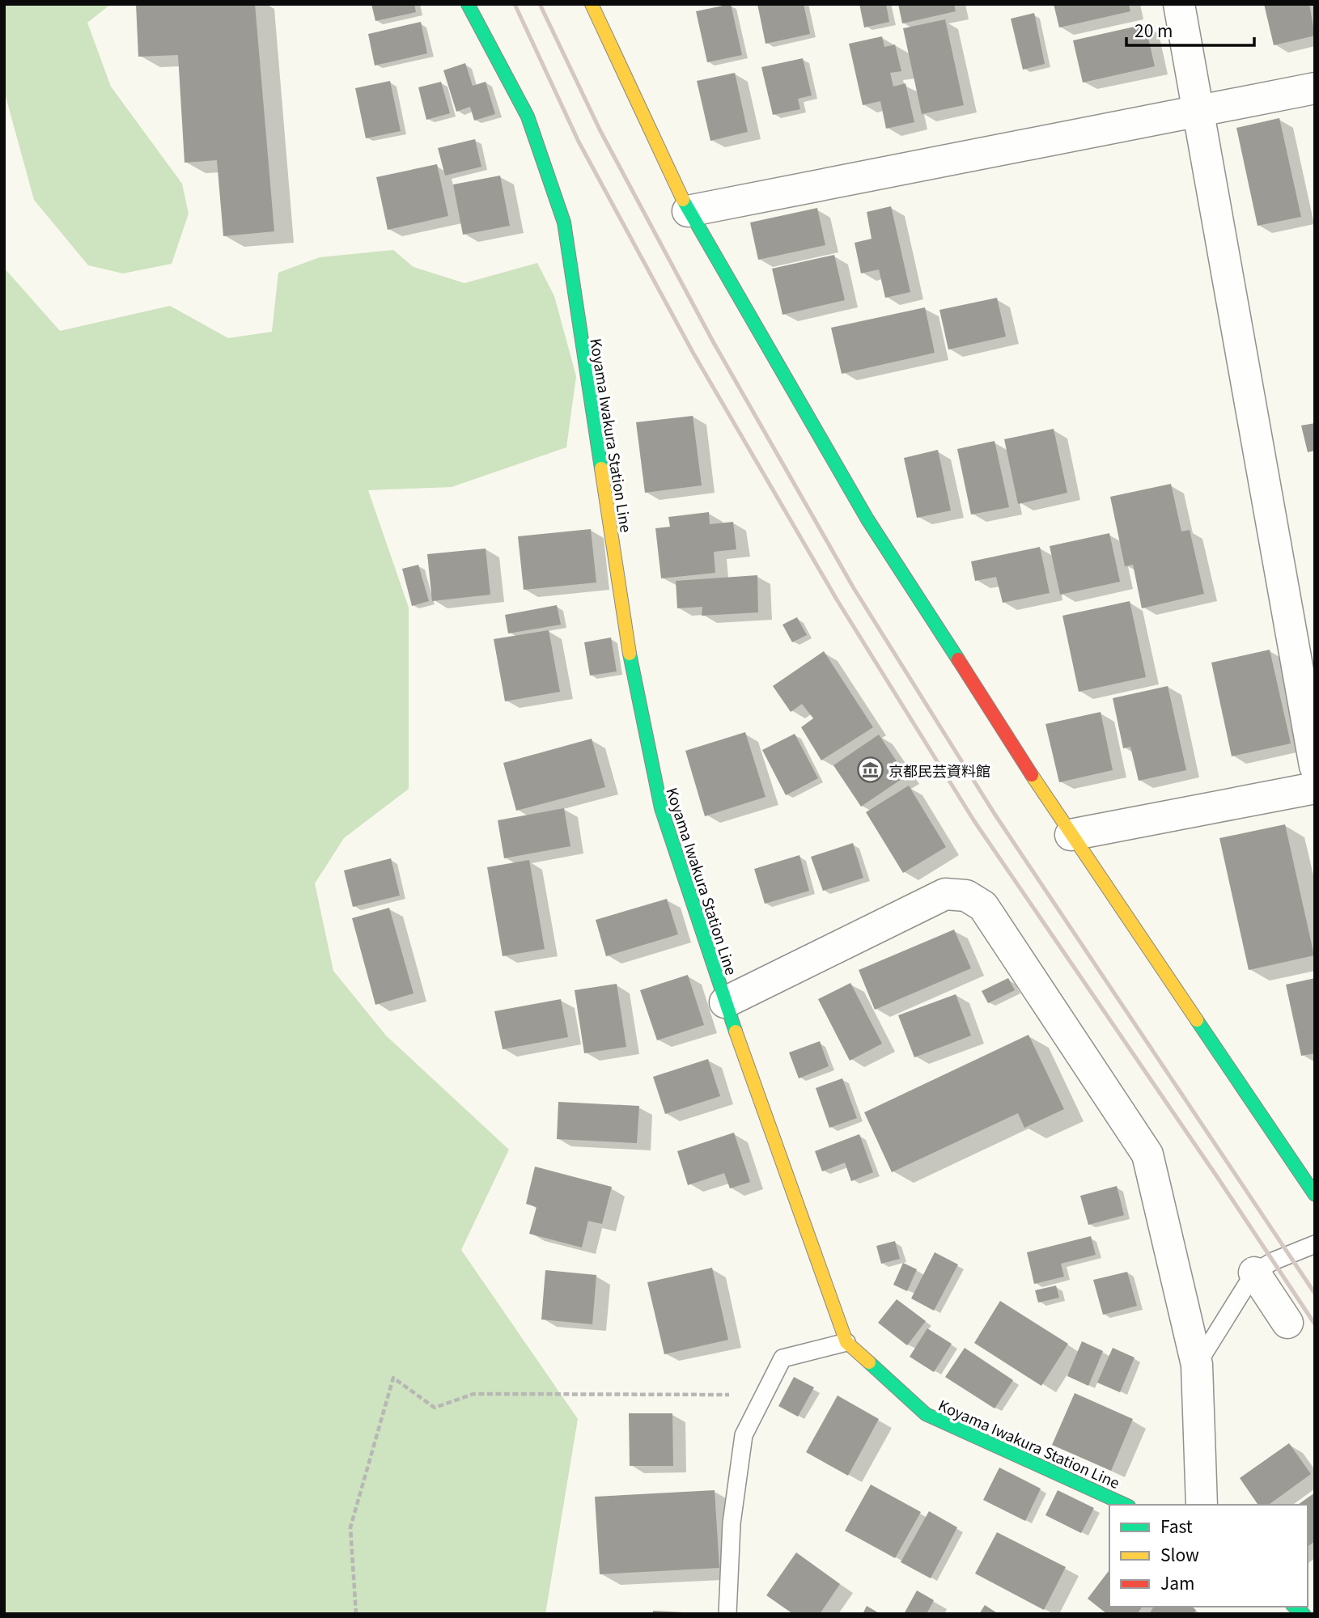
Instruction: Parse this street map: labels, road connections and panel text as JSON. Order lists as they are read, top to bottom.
{
  "streets": {
    "main road": ["Koyama Iwakura Station Line"]
  },
  "places": {
    "museum": ["京都民芸資料館"]
  },
  "legend": ["Fast", "Slow", "Jam"],
  "scale_bar": "20 m"
}
